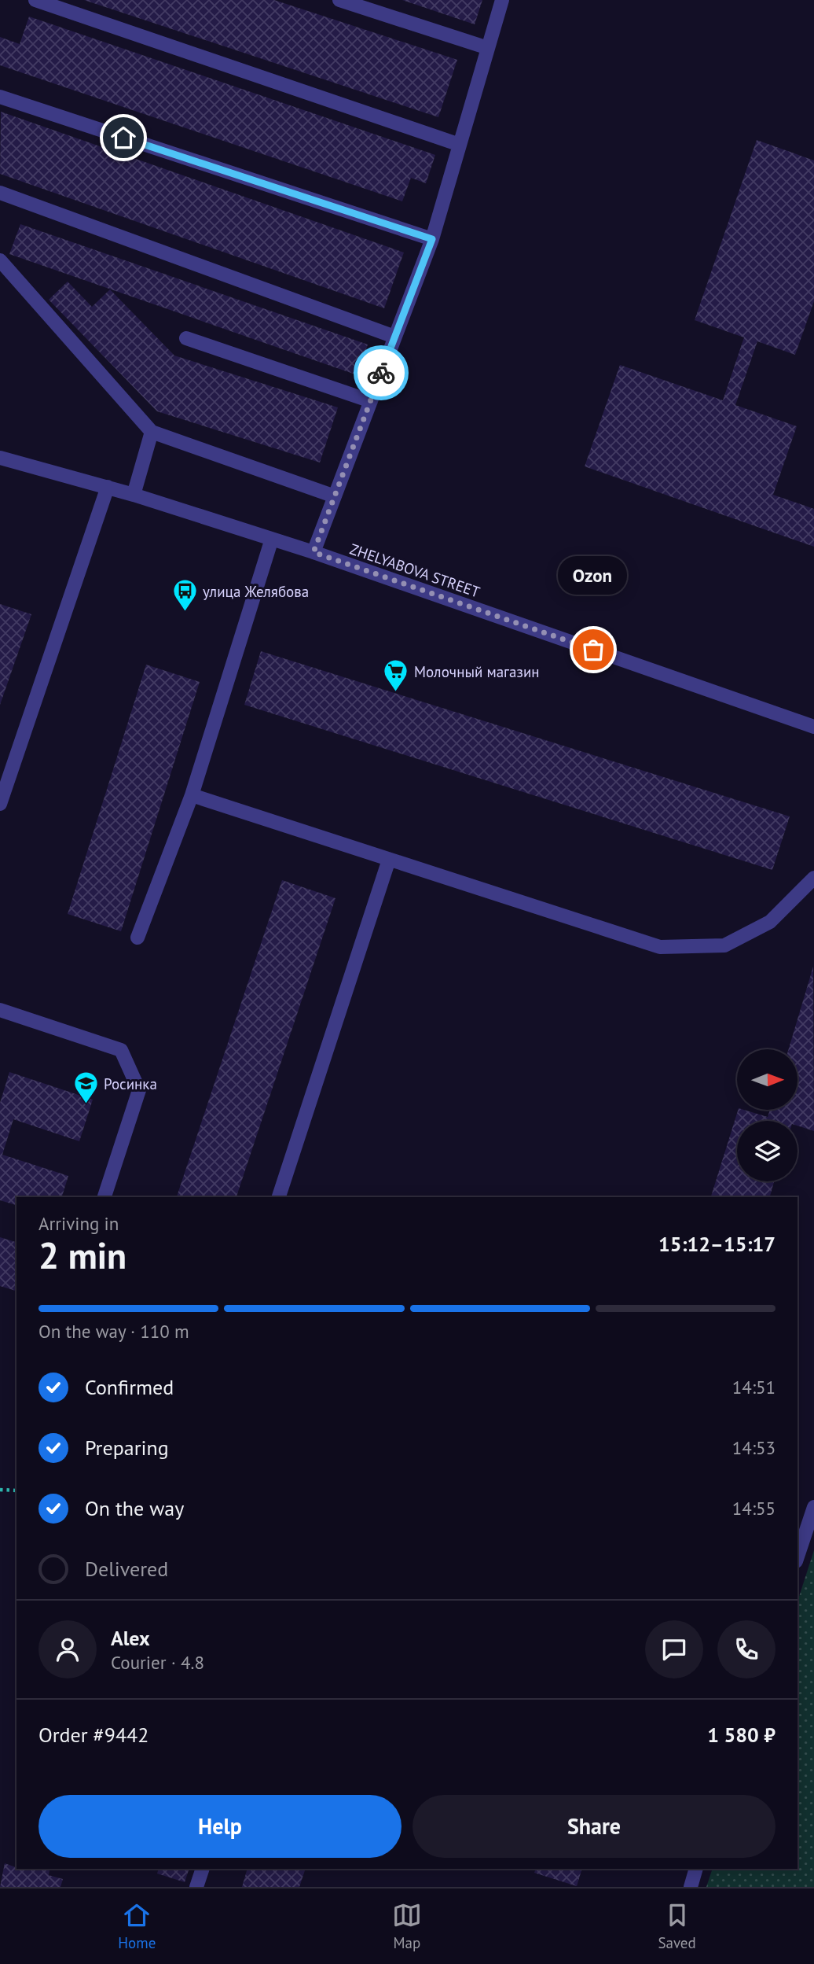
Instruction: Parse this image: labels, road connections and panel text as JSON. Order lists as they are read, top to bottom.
{
  "streets": {
    "street": ["ZHELYABOVA STREET"]
  },
  "places": {
    "bus stop": ["улица Желябова"],
    "other": ["Ozon"],
    "supermarket": ["Молочный магазин"],
    "school or university": ["Росинка"]
  },
  "north": "right",
  "page": {
    "bubble": "Ozon",
    "heading": ["2 min", "Arriving in", "15:12–15:17"],
    "panel": [
      "Alex",
      "Courier · 4.8",
      "Order #9442",
      "1 580 ₽"
    ],
    "bar": "On the way · 110 m",
    "list": [
      ["Confirmed", "14:51"],
      ["Preparing", "14:53"],
      ["On the way", "14:55"],
      "Delivered"
    ],
    "buttons": ["Help", "Share"],
    "tabs": ["Home", "Map", "Saved"]
  }
}
